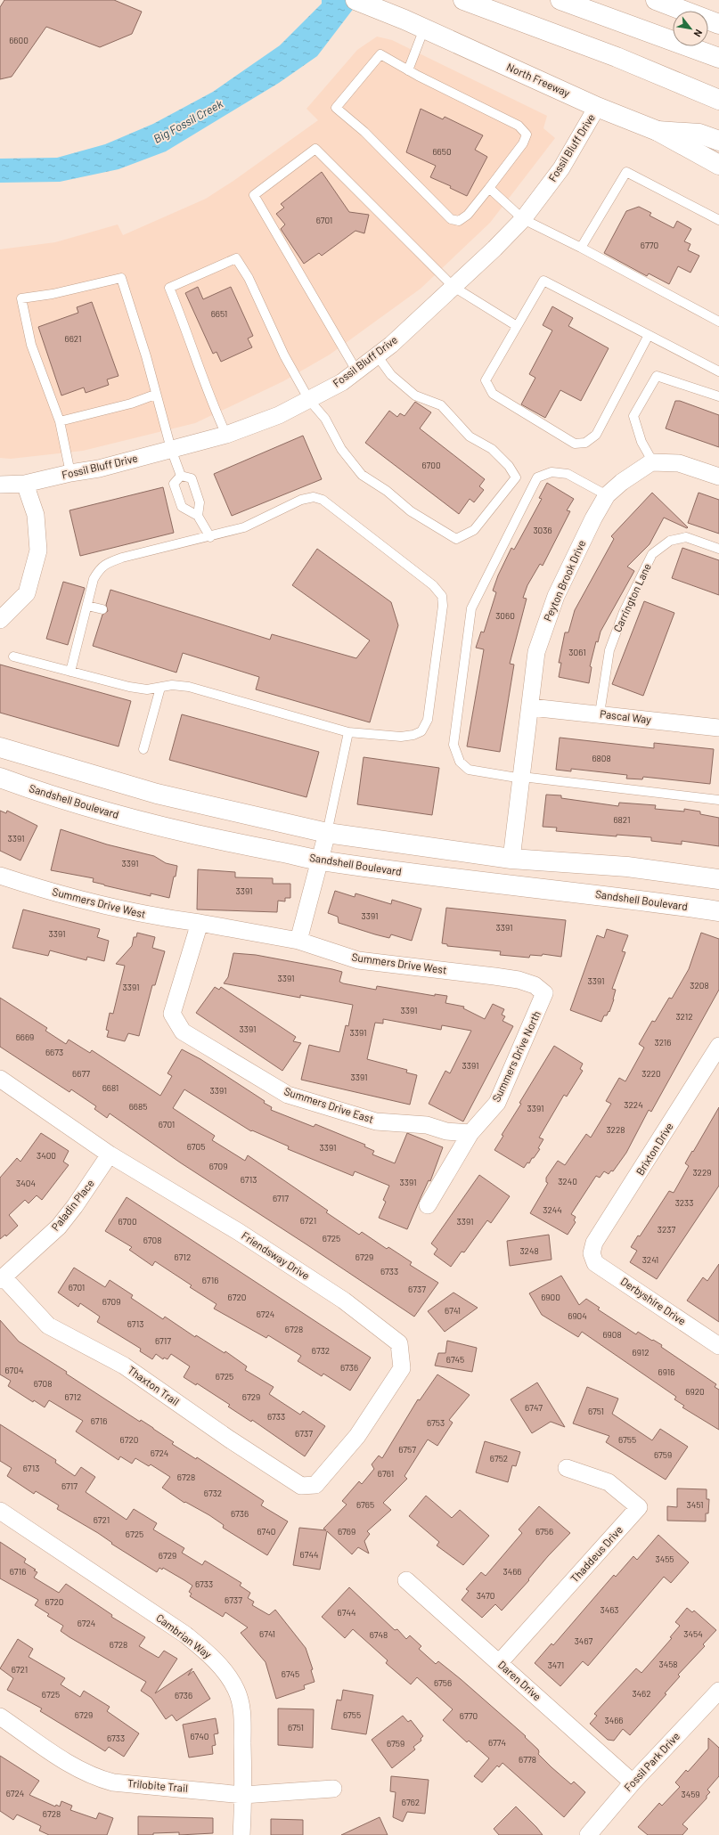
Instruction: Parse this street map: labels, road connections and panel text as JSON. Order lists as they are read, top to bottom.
{
  "streets": {
    "main road": ["North Freeway", "Sandshell Boulevard"],
    "street": [
      "Fossil Bluff Drive",
      "Peyton Brook Drive",
      "Pascal Way",
      "Summers Drive West",
      "Summers Drive North",
      "Summers Drive East",
      "Brixton Drive",
      "Paladin Place",
      "Friendsway Drive",
      "Derbyshire Drive",
      "Thaxton Trail",
      "Thaddeus Drive",
      "Cambrian Way",
      "Daren Drive",
      "Fossil Park Drive",
      "Trilobite Trail"
    ],
    "lane": ["Carrington Lane"]
  },
  "crossings": [
    ["North Freeway", "Fossil Bluff Drive"],
    ["Peyton Brook Drive", "Pascal Way"],
    ["Carrington Lane", "Pascal Way"],
    ["Summers Drive West", "Summers Drive North"],
    ["Summers Drive West", "Summers Drive East"],
    ["Summers Drive North", "Summers Drive East"],
    ["Brixton Drive", "Derbyshire Drive"],
    ["Paladin Place", "Friendsway Drive"],
    ["Paladin Place", "Thaxton Trail"],
    ["Friendsway Drive", "Thaxton Trail"],
    ["Thaddeus Drive", "Daren Drive"],
    ["Cambrian Way", "Trilobite Trail"],
    ["Daren Drive", "Fossil Park Drive"]
  ],
  "water": ["Big Fossil Creek"],
  "house_numbers": [
    "6600",
    "6650",
    "6701",
    "6770",
    "6651",
    "6621",
    "6700",
    "3036",
    "3060",
    "3061",
    "6808",
    "6821",
    "3391",
    "3391",
    "3391",
    "3391",
    "3391",
    "3391",
    "3391",
    "3391",
    "3208",
    "3391",
    "3391",
    "3212",
    "3391",
    "3391",
    "6669",
    "3216",
    "6673",
    "3391",
    "6677",
    "3220",
    "3391",
    "6681",
    "3391",
    "3224",
    "6685",
    "3391",
    "6701",
    "3228",
    "6705",
    "3391",
    "3400",
    "6709",
    "3229",
    "6713",
    "3240",
    "3391",
    "3404",
    "6717",
    "3233",
    "3244",
    "6721",
    "6700",
    "3391",
    "3237",
    "6725",
    "6708",
    "3248",
    "6712",
    "6729",
    "3241",
    "6733",
    "6716",
    "6701",
    "6737",
    "6720",
    "6900",
    "6709",
    "6741",
    "6724",
    "6904",
    "6713",
    "6728",
    "6908",
    "6717",
    "6732",
    "6912",
    "6745",
    "6736",
    "6704",
    "6916",
    "6725",
    "6708",
    "6920",
    "6712",
    "6729",
    "6747",
    "6751",
    "6733",
    "6716",
    "6753",
    "6737",
    "6720",
    "6755",
    "6757",
    "6724",
    "6759",
    "6752",
    "6713",
    "6761",
    "6728",
    "6717",
    "6732",
    "6765",
    "3451",
    "6736",
    "6721",
    "6740",
    "6769",
    "6756",
    "6725",
    "6744",
    "6729",
    "3455",
    "6716",
    "3466",
    "6733",
    "3470",
    "6737",
    "6720",
    "3463",
    "6744",
    "6724",
    "6741",
    "3454",
    "6748",
    "3467",
    "6728",
    "3458",
    "3471",
    "6721",
    "6745",
    "6756",
    "3462",
    "6725",
    "6736",
    "6729",
    "6755",
    "6770",
    "3466",
    "6751",
    "6740",
    "6733",
    "6774",
    "6759",
    "6778",
    "6724",
    "3459",
    "6762",
    "6728"
  ],
  "north": "bottom right"
}
